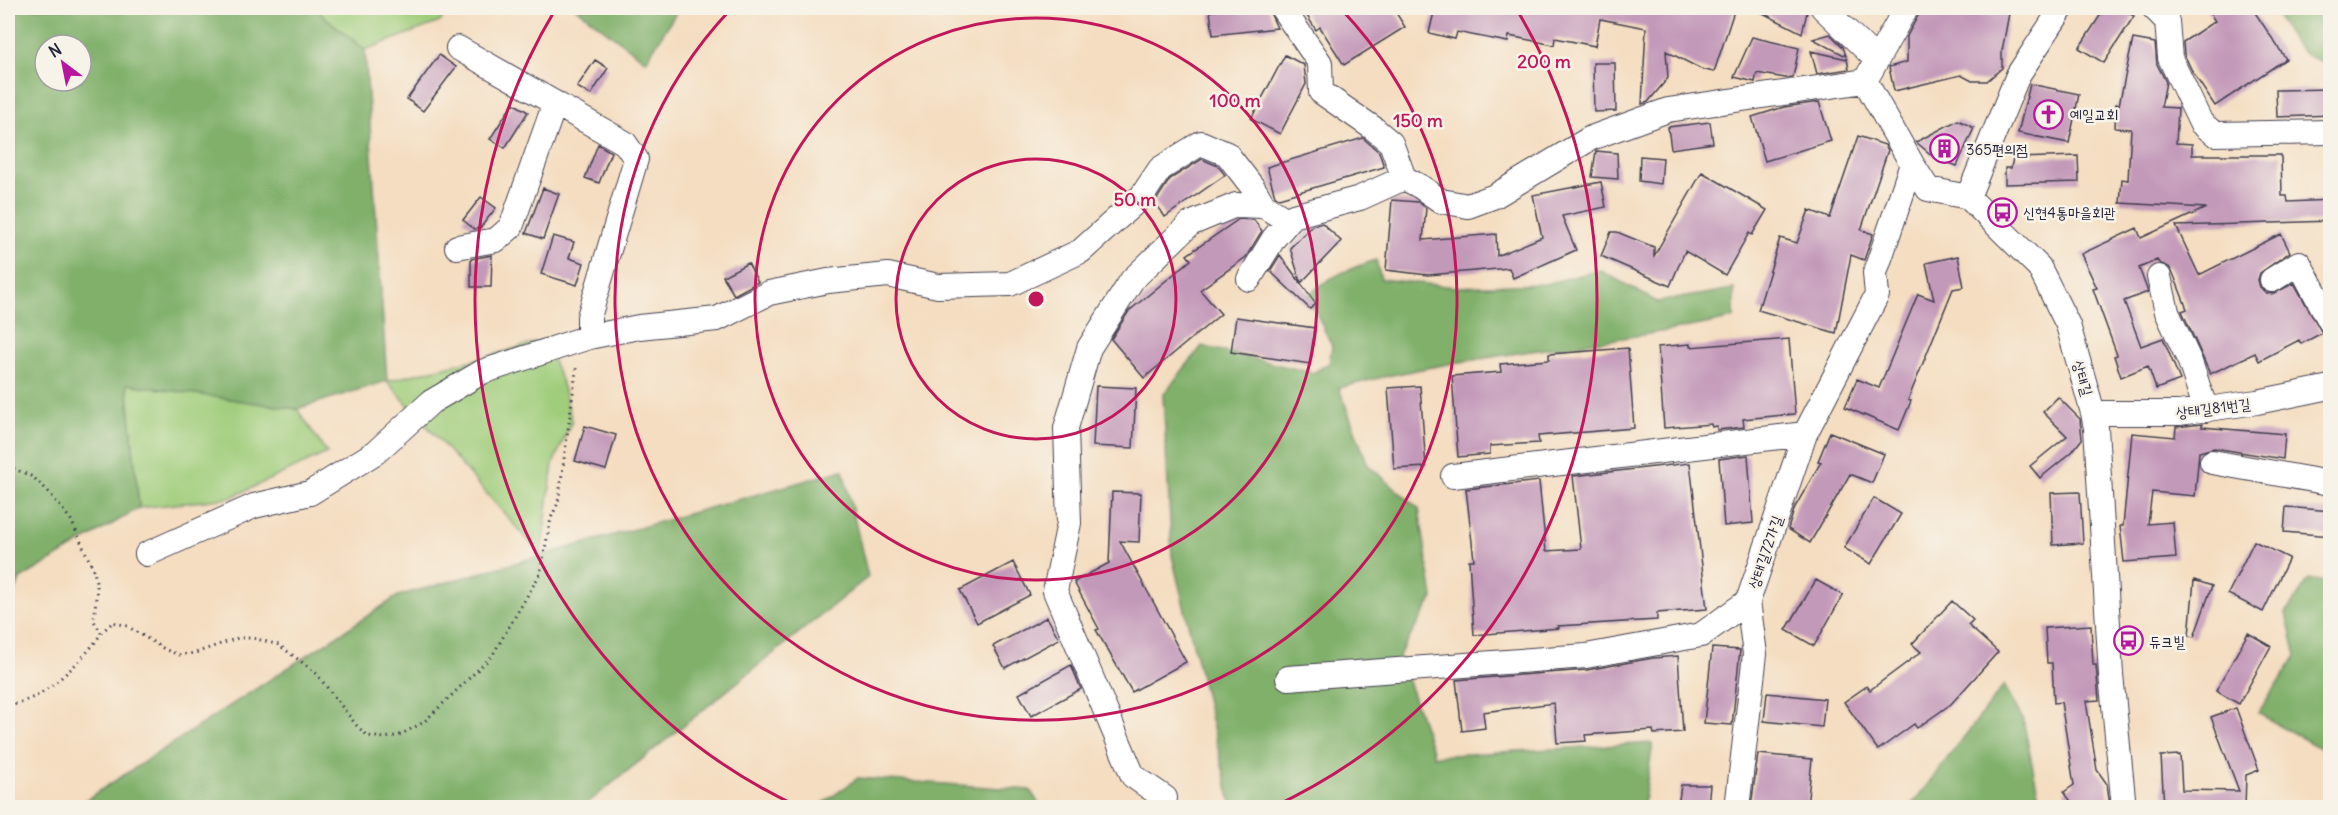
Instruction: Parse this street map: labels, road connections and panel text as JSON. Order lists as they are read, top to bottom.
{
  "streets": {
    "street": ["상태길", "상태길81번길", "상태길72가길"]
  },
  "crossings": [
    ["상태길", "상태길81번길"]
  ],
  "places": {
    "church": ["예일교회"],
    "building": ["365편의점"],
    "bus stop": ["신현4통마을회관", "듀크빌"]
  },
  "north": "top left",
  "rings": [
    "200 m",
    "100 m",
    "150 m",
    "50 m"
  ]
}
